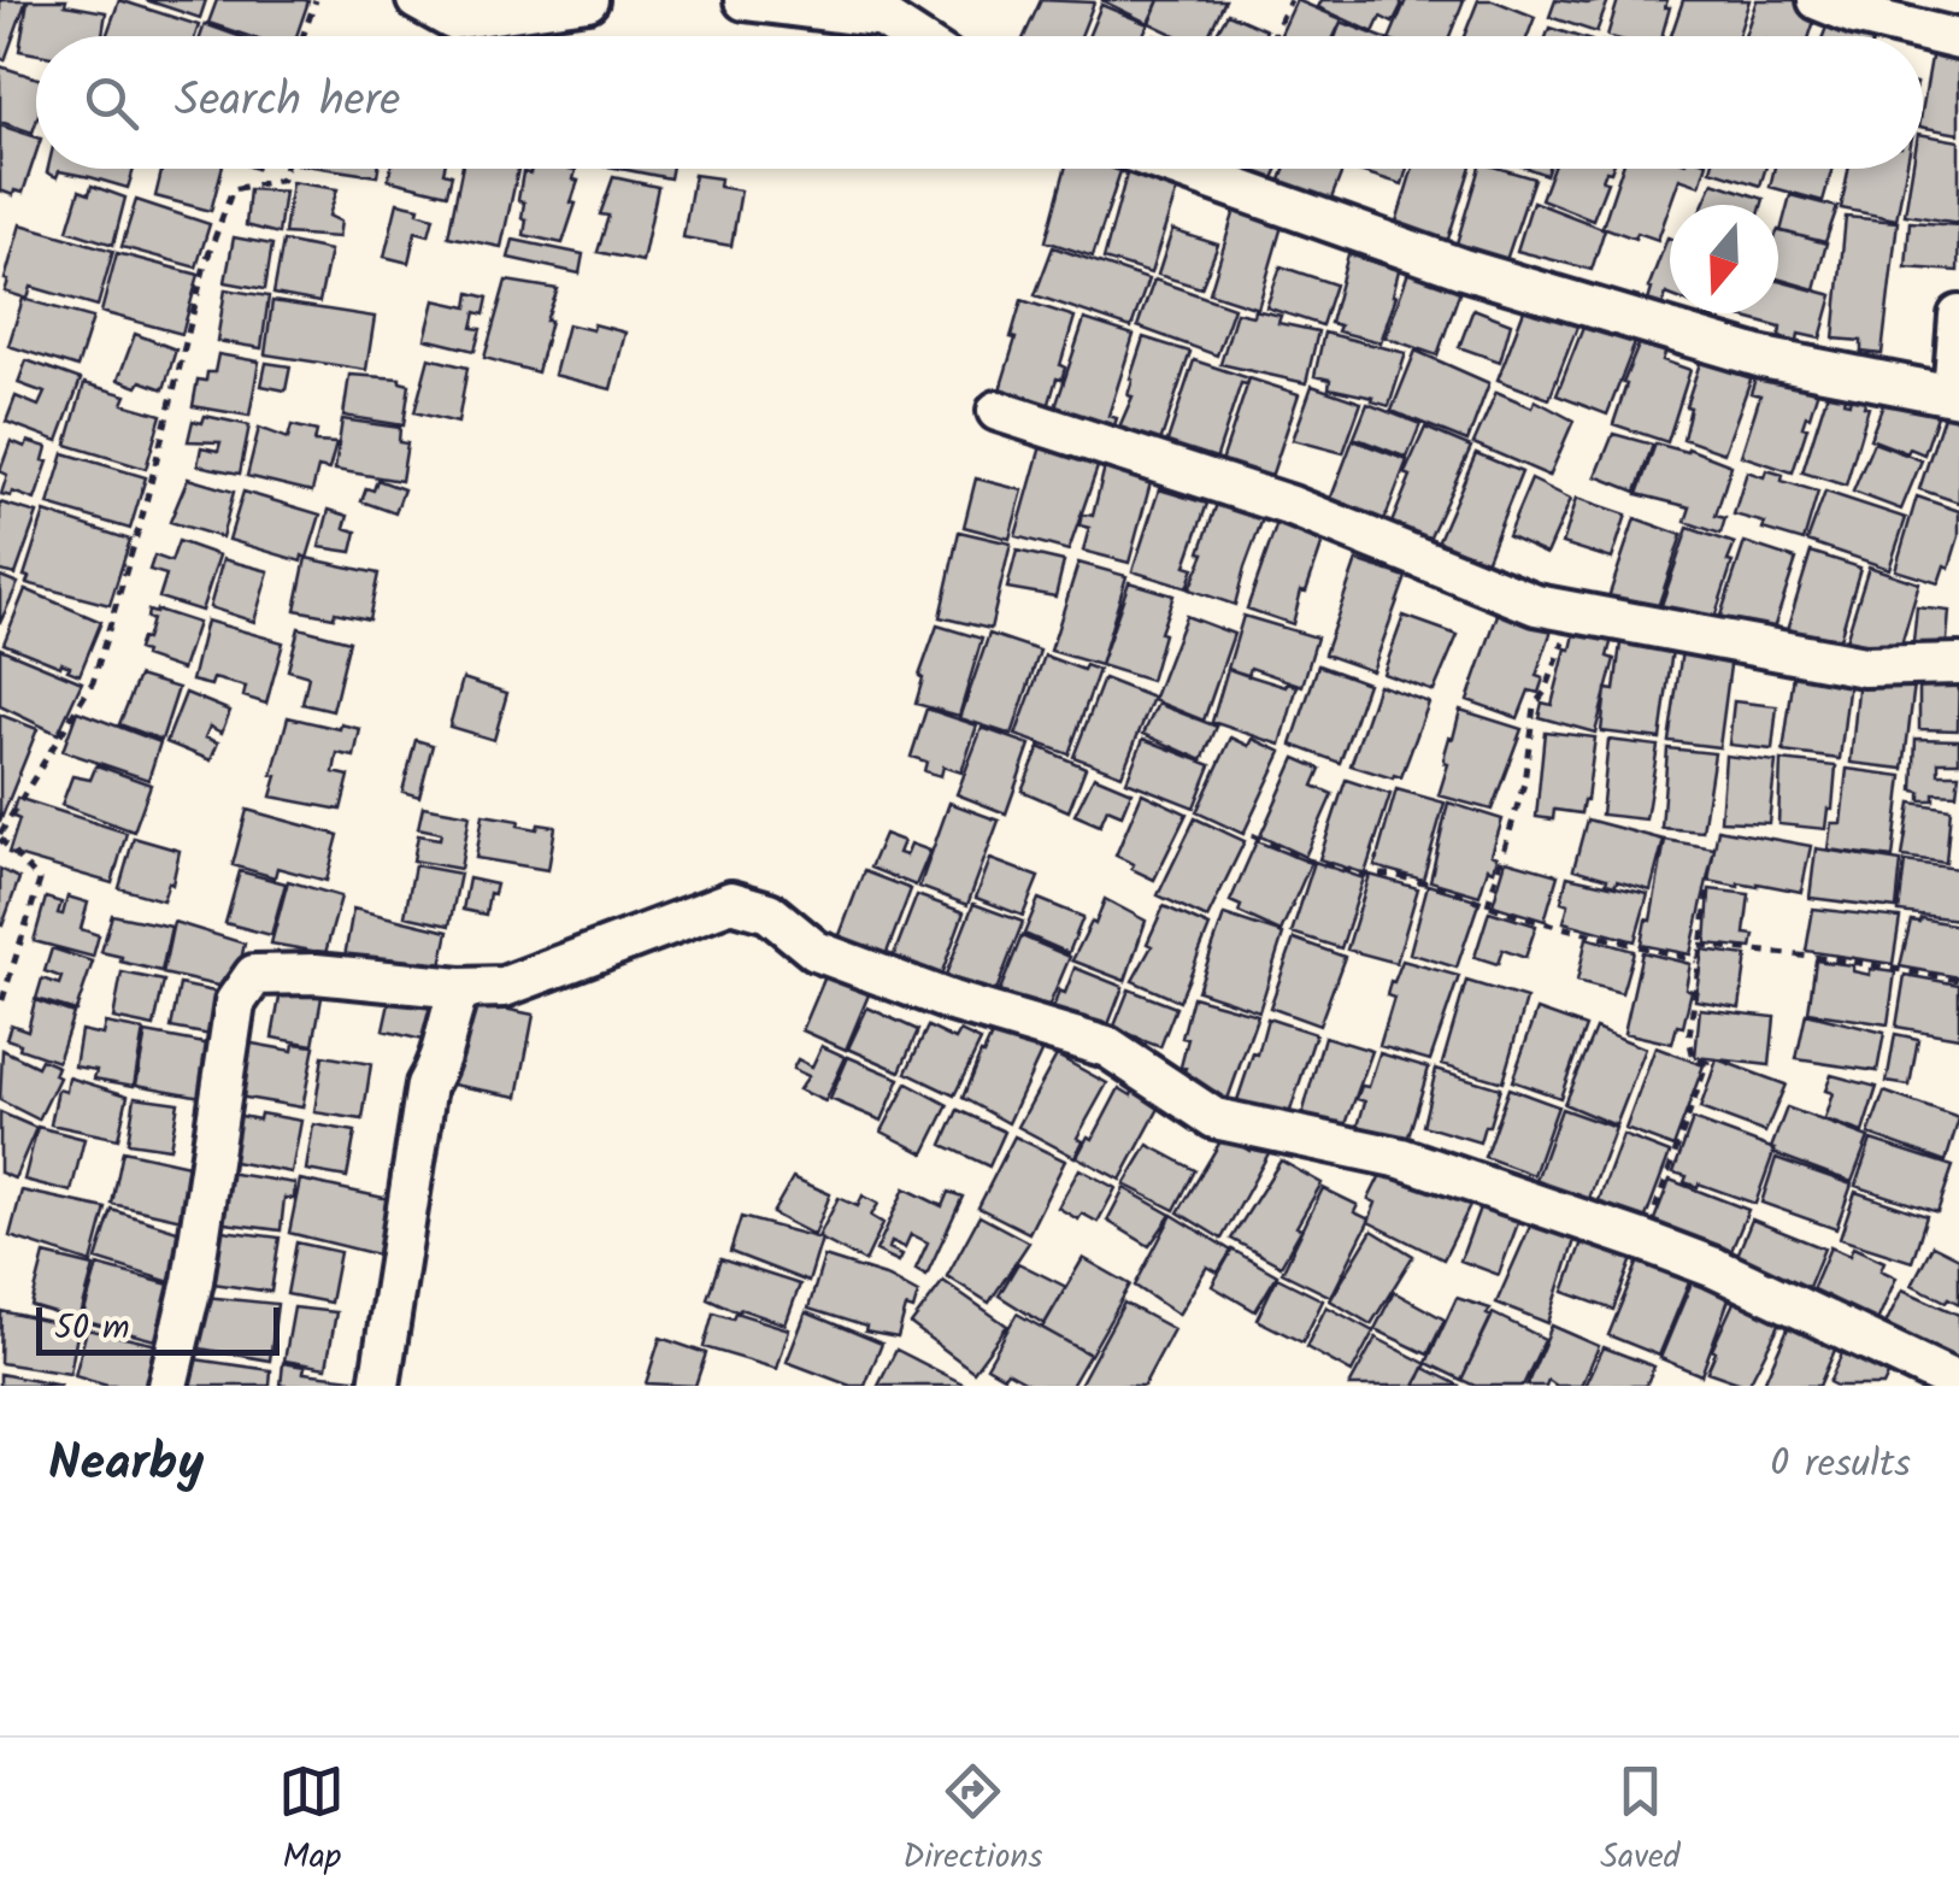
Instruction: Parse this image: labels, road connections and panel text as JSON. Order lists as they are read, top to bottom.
{
  "scale_bar": "50 m",
  "north": "bottom",
  "page": {
    "search": "Search here",
    "scale": "50 m",
    "heading": ["Nearby", "0 results"],
    "nav": ["Map", "Directions", "Saved"]
  }
}
